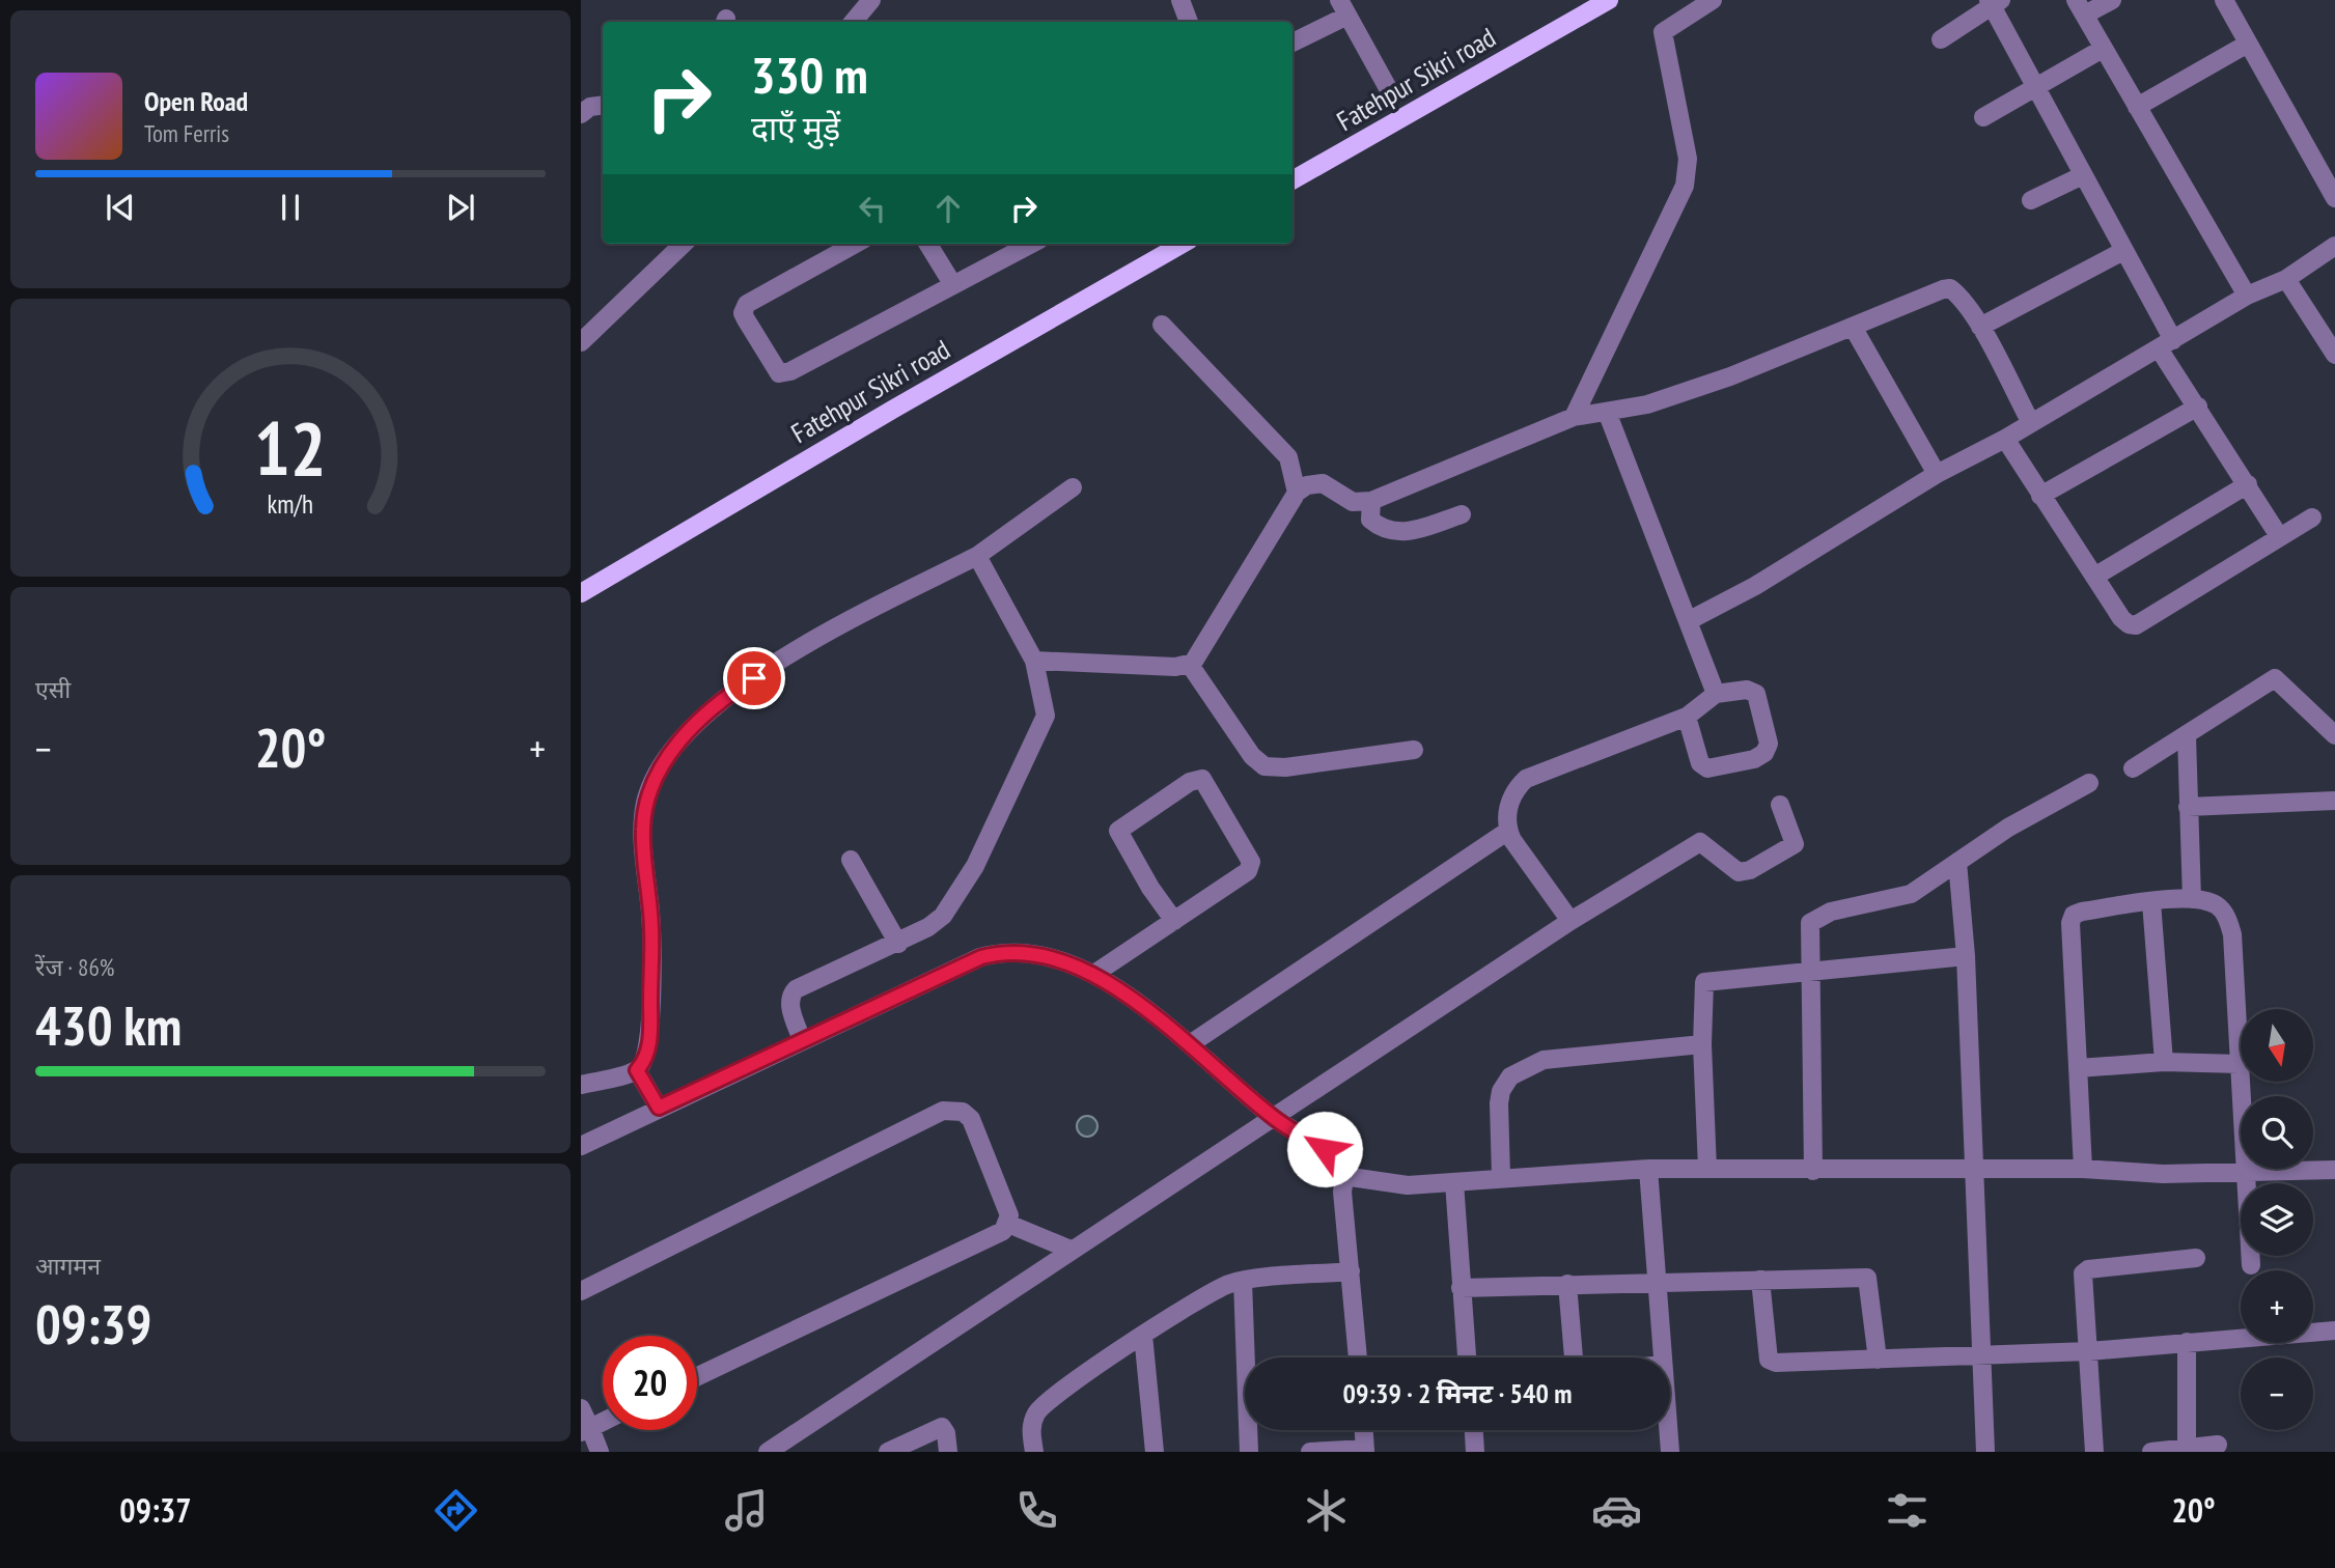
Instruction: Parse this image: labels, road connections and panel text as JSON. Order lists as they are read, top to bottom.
{
  "streets": {
    "main road": ["Fatehpur Sikri road"]
  },
  "north": "bottom",
  "page": {
    "turn": ["330 m", "दाएँ मुड़ें"],
    "song": ["Open Road", "Tom Ferris"],
    "tile": [
      "एसी",
      ["रेंज · 86%", "430 km"],
      ["आगमन", "09:39"]
    ],
    "heat": ["−", "20°", "+"],
    "map_buttons": ["+", "−"],
    "limit": "20",
    "trip": "09:39 · 2 मिनट · 540 m",
    "tabs": ["09:37", "20°"],
    "gauge": ["12", "km/h"]
  }
}
